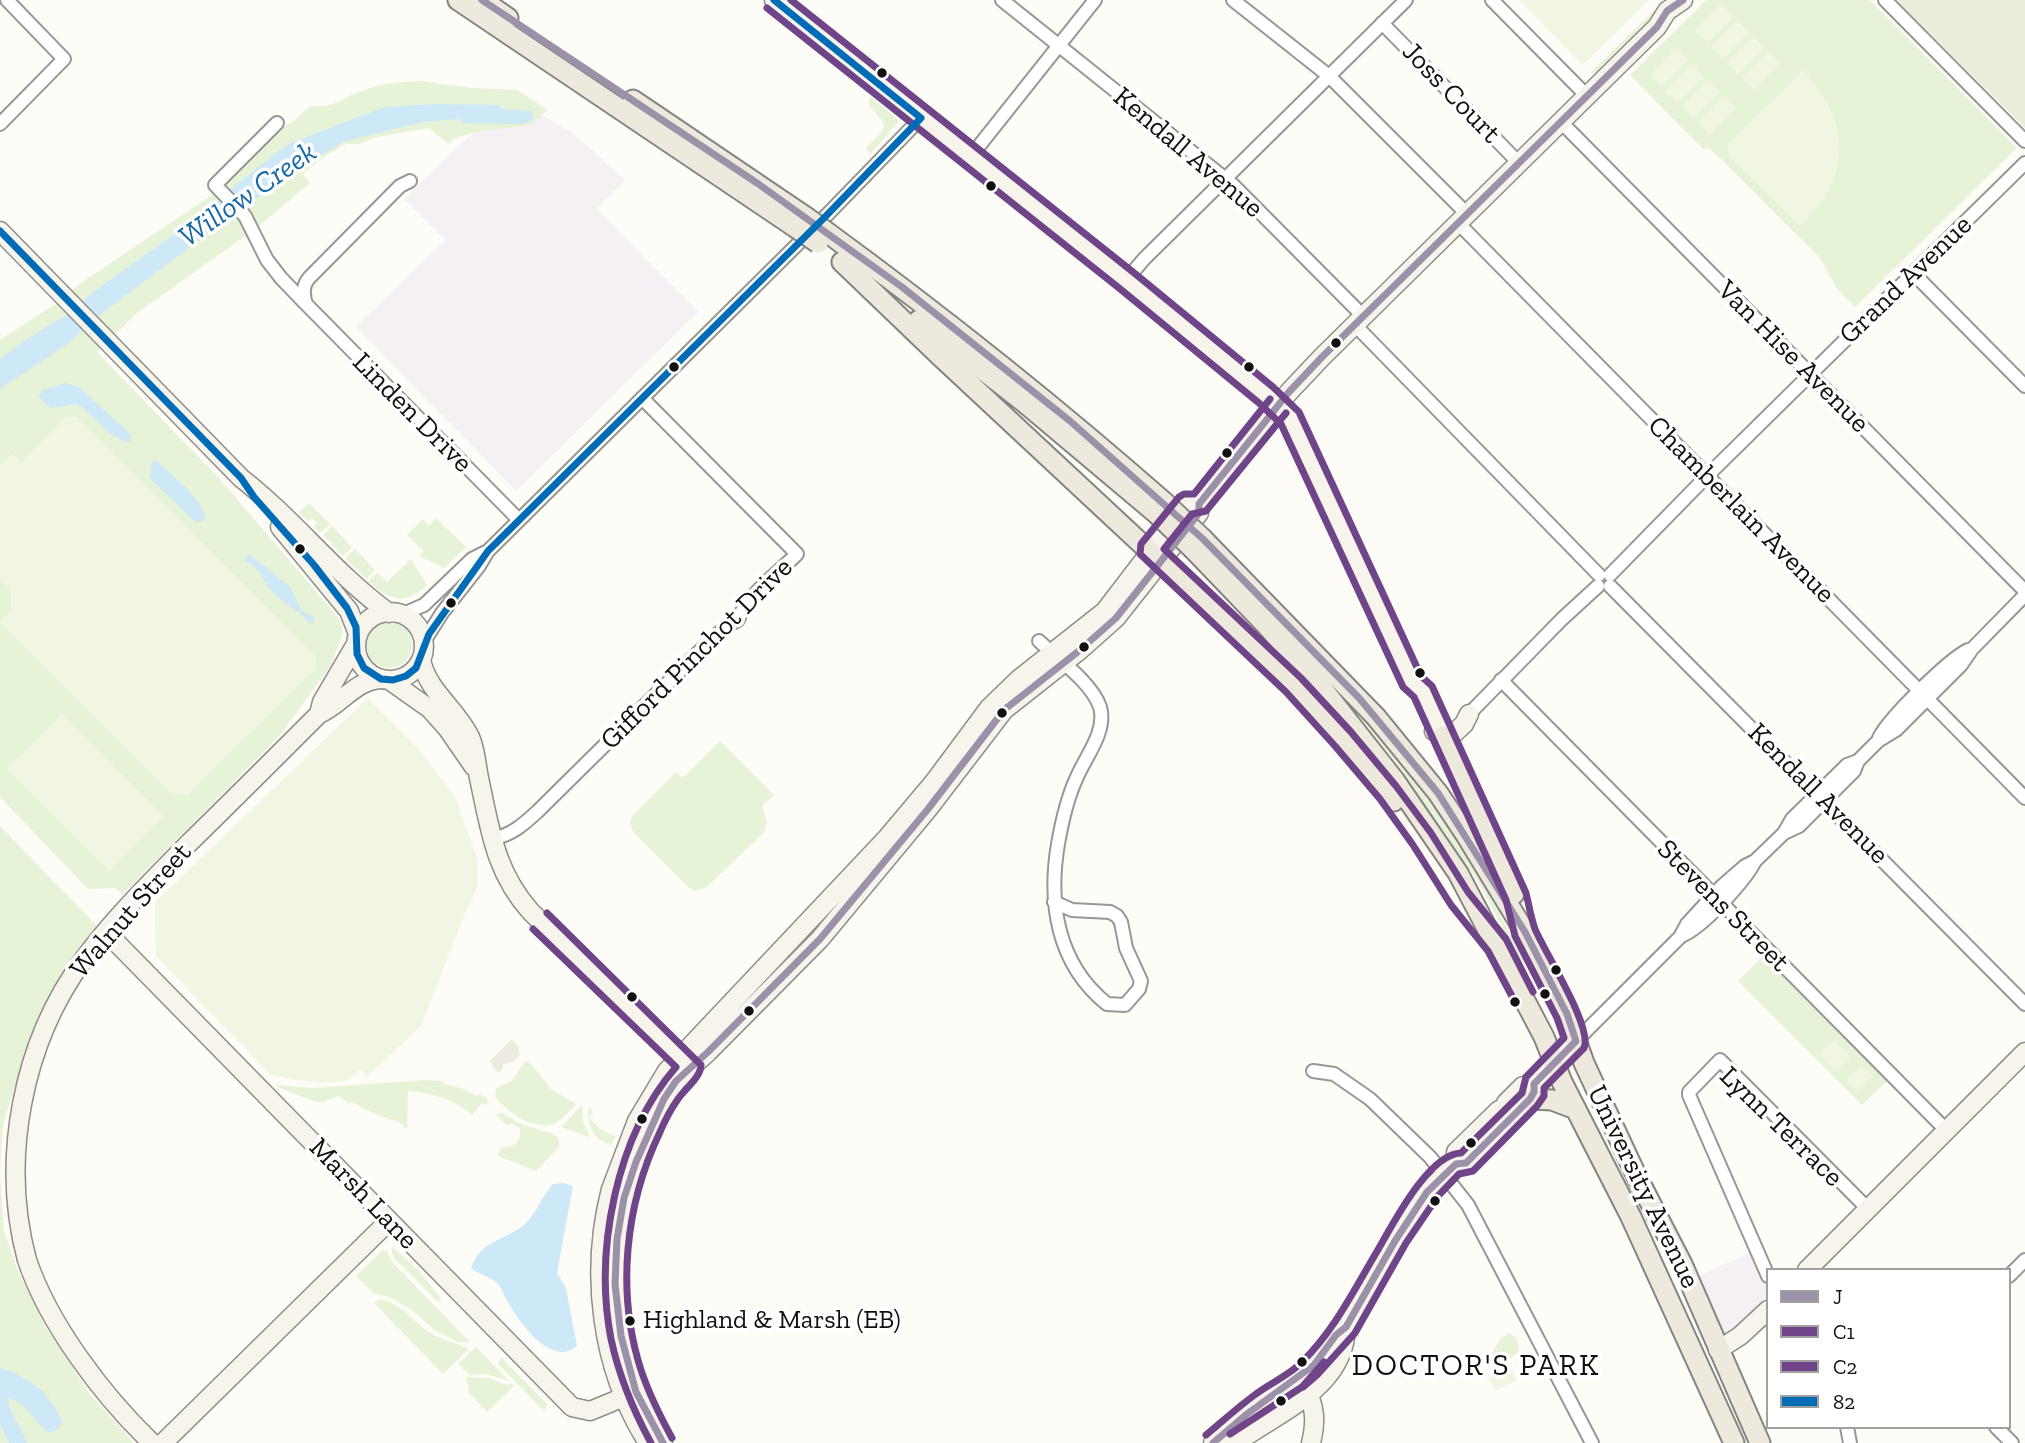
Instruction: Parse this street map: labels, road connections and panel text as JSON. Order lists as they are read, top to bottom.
{
  "streets": {
    "main road": ["University Avenue"],
    "street": [
      "Joss Court",
      "Kendall Avenue",
      "Grand Avenue",
      "Van Hise Avenue",
      "Linden Drive",
      "Chamberlain Avenue",
      "Gifford Pinchot Drive",
      "Stevens Street",
      "Walnut Street",
      "Lynn Terrace",
      "Marsh Lane"
    ]
  },
  "crossings": [
    ["Kendall Avenue", "Grand Avenue"],
    ["Grand Avenue", "Van Hise Avenue"],
    ["Grand Avenue", "Chamberlain Avenue"],
    ["Grand Avenue", "Stevens Street"],
    ["Walnut Street", "Marsh Lane"]
  ],
  "districts": ["DOCTOR'S PARK"],
  "water": ["Willow Creek"],
  "places": ["Highland & Marsh (EB)"],
  "lines": [
    "transit line J",
    "transit line C2",
    "transit line 82",
    "transit line C1"
  ],
  "legend": [
    "J",
    "C1",
    "C2",
    "82"
  ]
}
